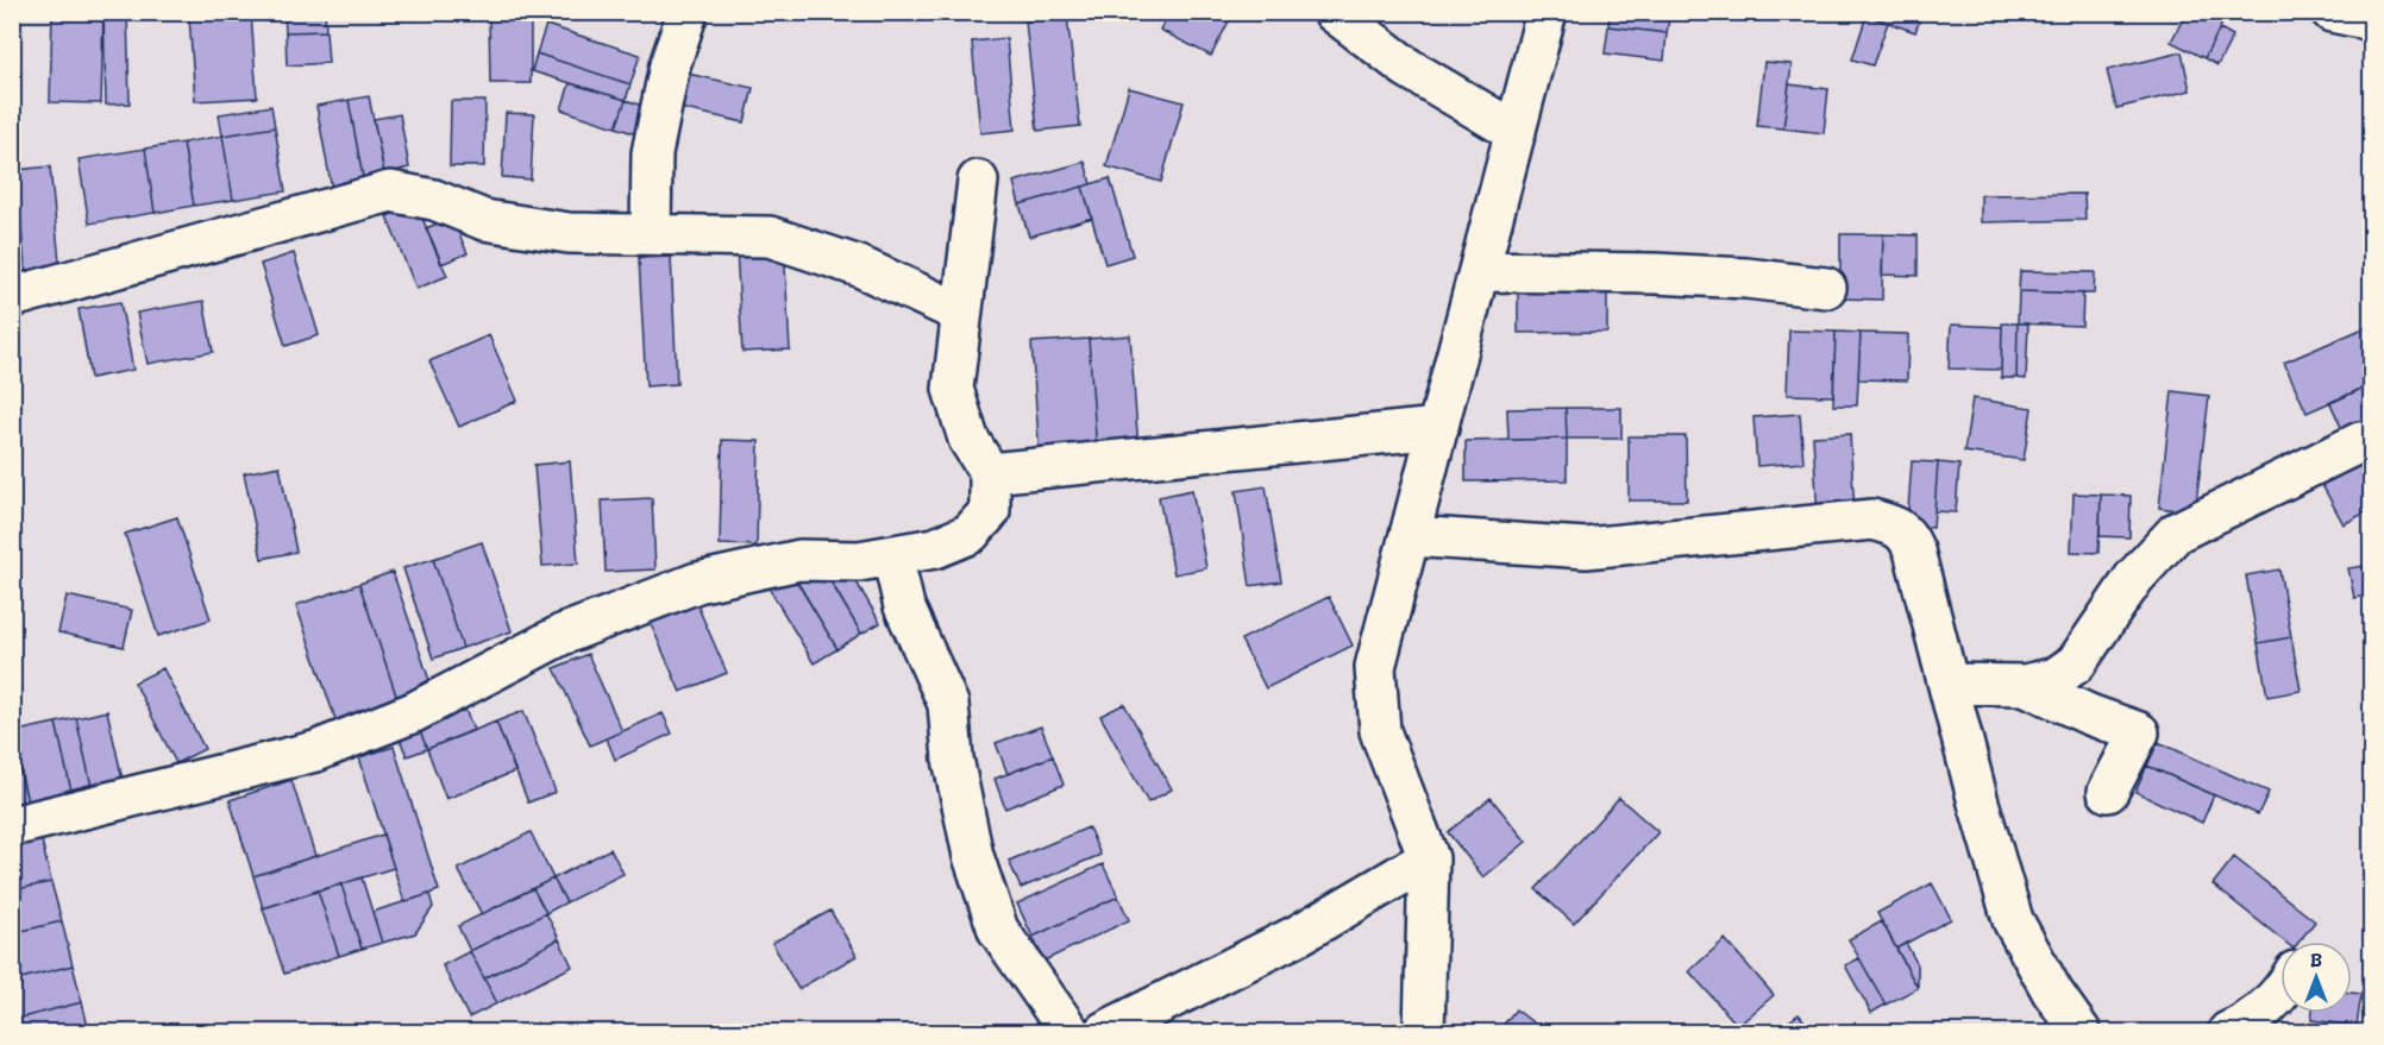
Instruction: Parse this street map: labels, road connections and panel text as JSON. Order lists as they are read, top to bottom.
{
  "north": "top"
}
